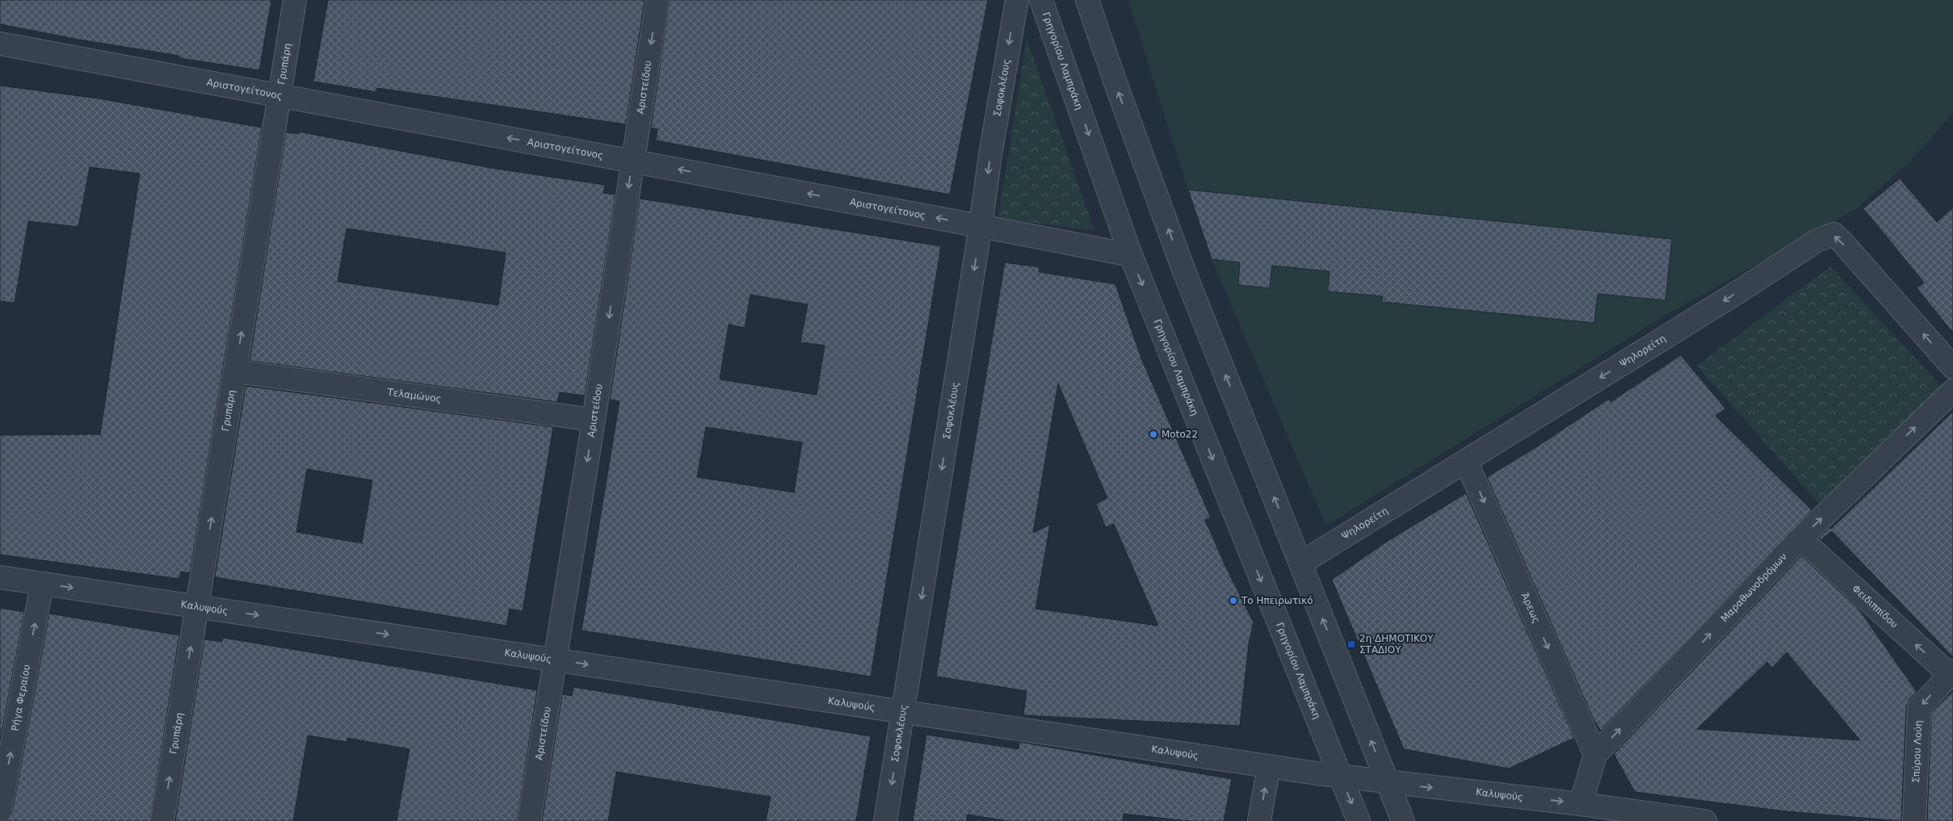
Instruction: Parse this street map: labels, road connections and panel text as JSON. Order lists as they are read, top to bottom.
{
  "streets": {
    "street": [
      "Γρηγορίου Λαμπράκη",
      "Γρυπάρη",
      "Αριστείδου",
      "Σοφοκλέους",
      "Αριστογείτονος",
      "Ψηλορείτη",
      "Τελαμώνος",
      "Μαραθωνοδρόμων",
      "Φειδιππίδου",
      "Καλυψούς",
      "Άρεως",
      "Ρήγα Φεραίου",
      "Σπύρου Λούη"
    ]
  },
  "crossings": [
    ["Γρηγορίου Λαμπράκη", "Αριστογείτονος"],
    ["Γρηγορίου Λαμπράκη", "Καλυψούς"],
    ["Γρυπάρη", "Αριστογείτονος"],
    ["Γρυπάρη", "Τελαμώνος"],
    ["Γρυπάρη", "Καλυψούς"],
    ["Αριστείδου", "Αριστογείτονος"],
    ["Αριστείδου", "Τελαμώνος"],
    ["Αριστείδου", "Καλυψούς"],
    ["Σοφοκλέους", "Αριστογείτονος"],
    ["Σοφοκλέους", "Καλυψούς"],
    ["Ψηλορείτη", "Άρεως"],
    ["Μαραθωνοδρόμων", "Φειδιππίδου"],
    ["Μαραθωνοδρόμων", "Καλυψούς"],
    ["Μαραθωνοδρόμων", "Άρεως"],
    ["Φειδιππίδου", "Σπύρου Λούη"],
    ["Καλυψούς", "Ρήγα Φεραίου"]
  ],
  "one_way": [
    "Γρυπάρη",
    "Αριστείδου",
    "Σοφοκλέους",
    "Αριστογείτονος",
    "Ψηλορείτη",
    "Μαραθωνοδρόμων",
    "Φειδιππίδου",
    "Καλυψούς",
    "Ρήγα Φεραίου",
    "Σπύρου Λούη"
  ],
  "places": {
    "other": ["Moto22", "Το Ηπειρωτικό"],
    "transit": ["2η ΔΗΜΟΤΙΚΟΥ ΣΤΑΔΙΟΥ"]
  }
}
